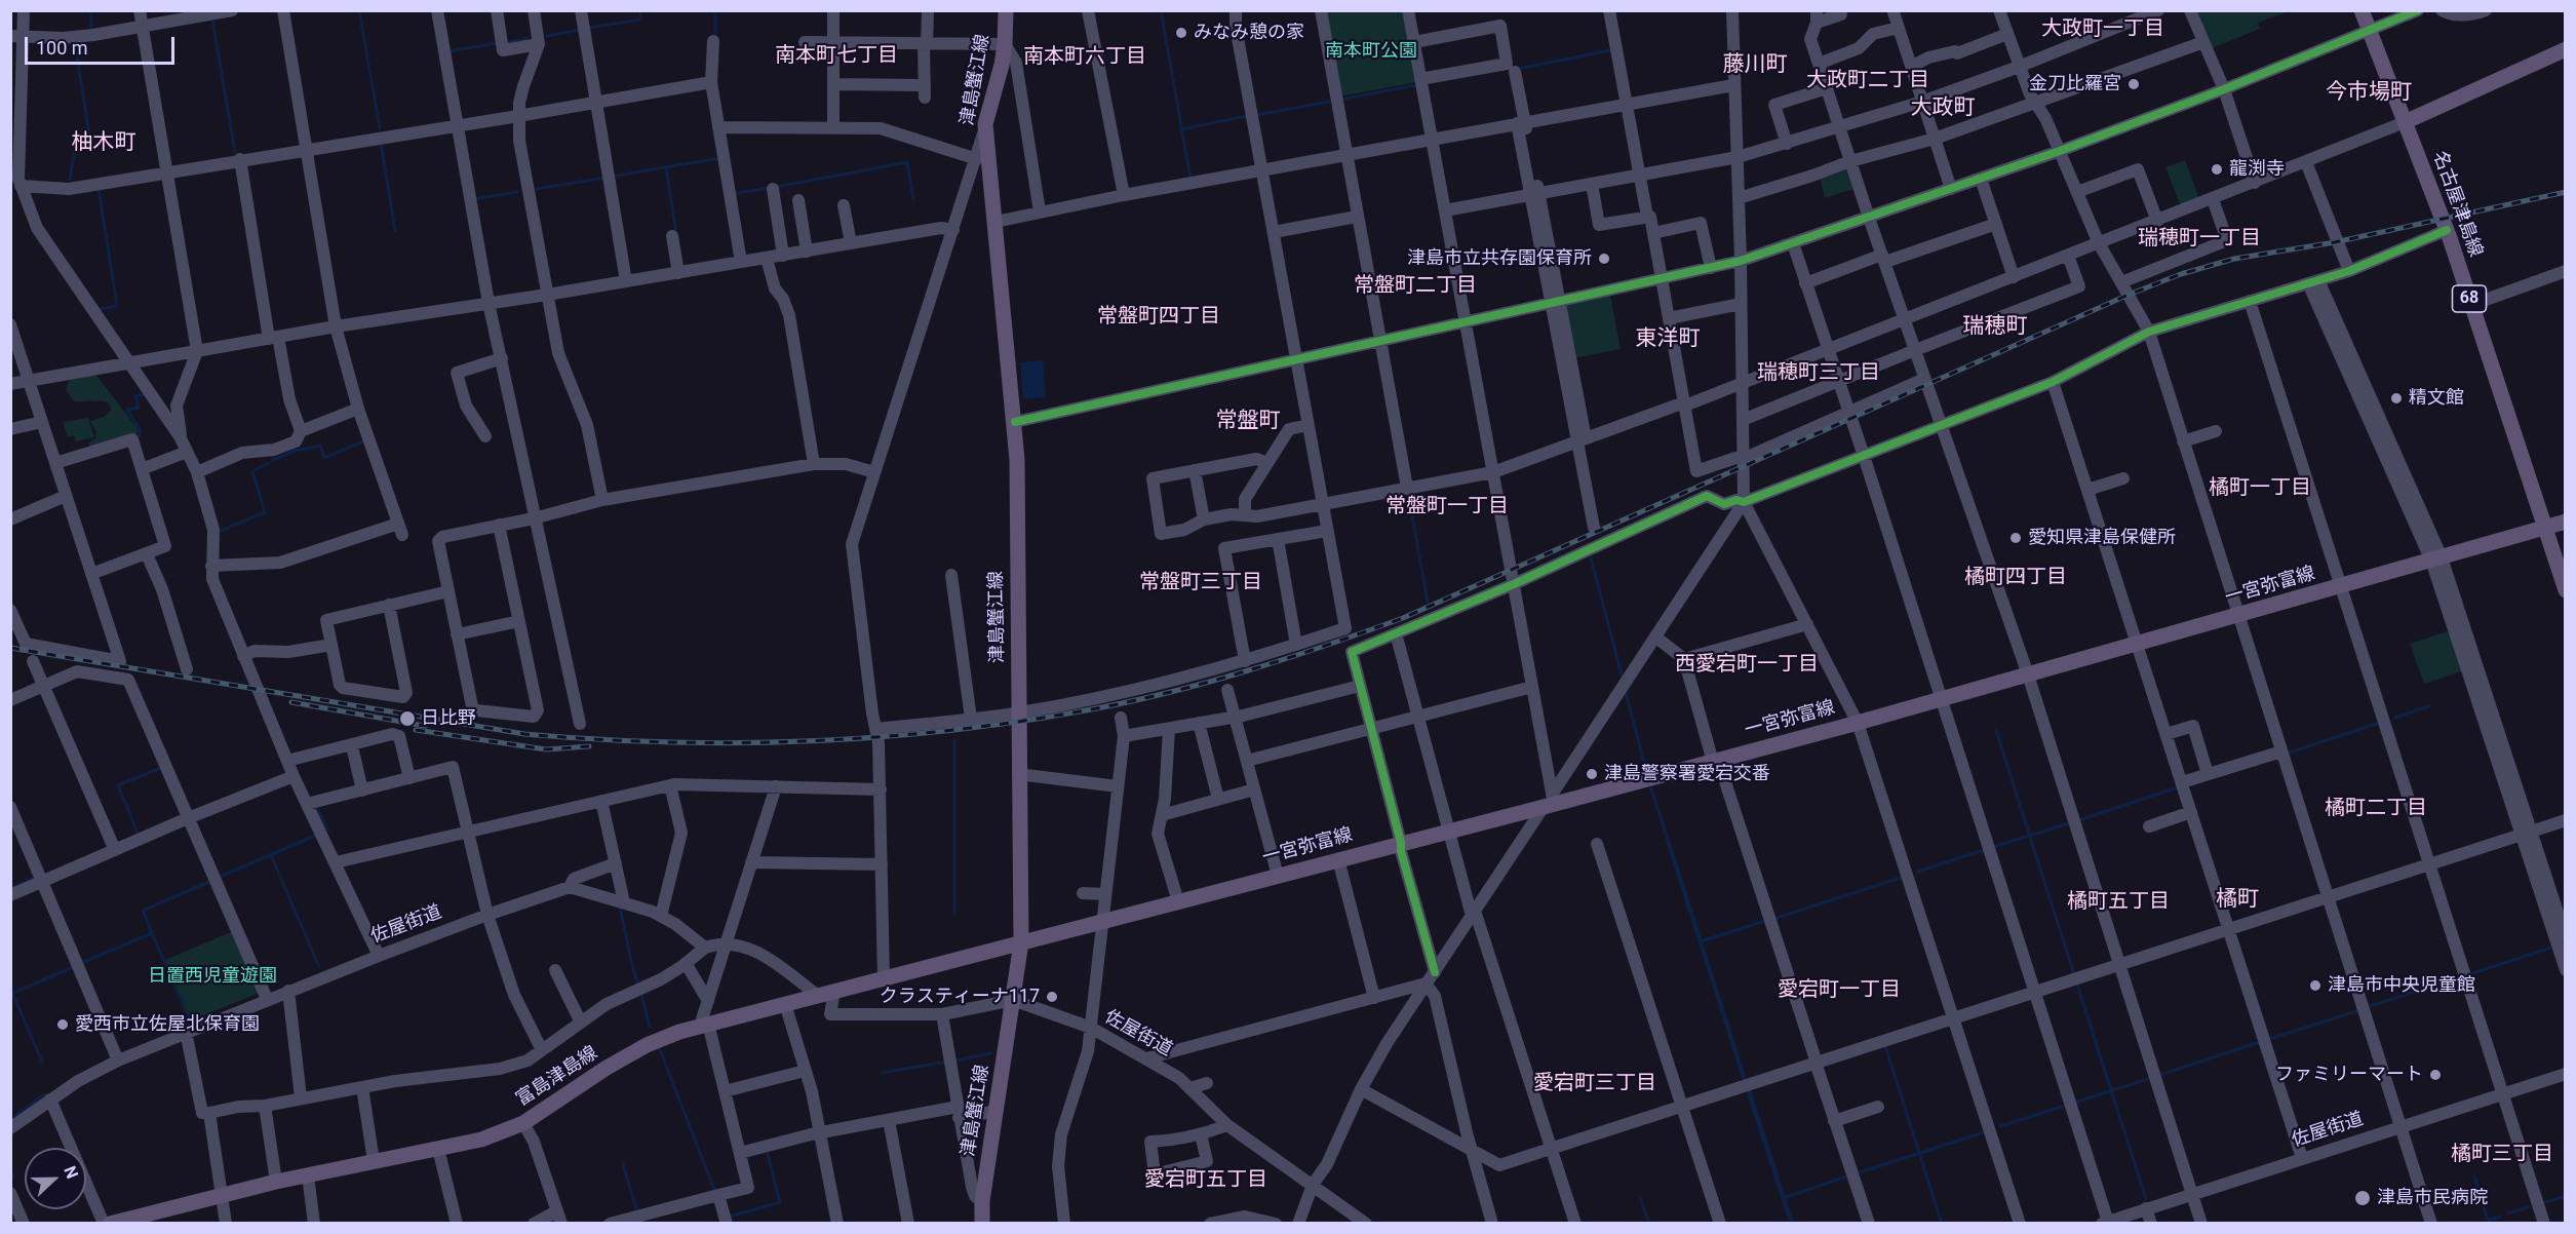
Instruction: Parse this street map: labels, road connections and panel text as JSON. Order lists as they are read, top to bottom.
{
  "streets": {
    "main road": [
      "津島蟹江線",
      "名古屋津島線",
      "68",
      "一宮弥富線",
      "富島津島線"
    ],
    "street": ["佐屋街道"]
  },
  "crossings": [
    ["津島蟹江線", "一宮弥富線"],
    ["津島蟹江線", "佐屋街道"],
    ["津島蟹江線", "富島津島線"],
    ["名古屋津島線", "一宮弥富線"],
    ["一宮弥富線", "富島津島線"]
  ],
  "districts": [
    "大政町一丁目",
    "南本町七丁目",
    "南本町六丁目",
    "藤川町",
    "大政町二丁目",
    "今市場町",
    "大政町",
    "柚木町",
    "瑞穂町一丁目",
    "常盤町二丁目",
    "常盤町四丁目",
    "瑞穂町",
    "東洋町",
    "瑞穂町三丁目",
    "常盤町",
    "橘町一丁目",
    "常盤町一丁目",
    "橘町四丁目",
    "常盤町三丁目",
    "西愛宕町一丁目",
    "橘町二丁目",
    "橘町",
    "橘町五丁目",
    "愛宕町一丁目",
    "愛宕町三丁目",
    "橘町三丁目",
    "愛宕町五丁目"
  ],
  "parks": ["南本町公園", "日置西児童遊園"],
  "places": [
    "みなみ憩の家",
    "金刀比羅宮",
    "龍渕寺",
    "津島市立共存園保育所",
    "精文館",
    "愛知県津島保健所",
    "日比野",
    "津島警察署愛宕交番",
    "津島市中央児童館",
    "クラスティーナ117",
    "愛西市立佐屋北保育園",
    "ファミリーマート",
    "津島市民病院"
  ],
  "scale_bar": "100 m",
  "north": "right"
}
